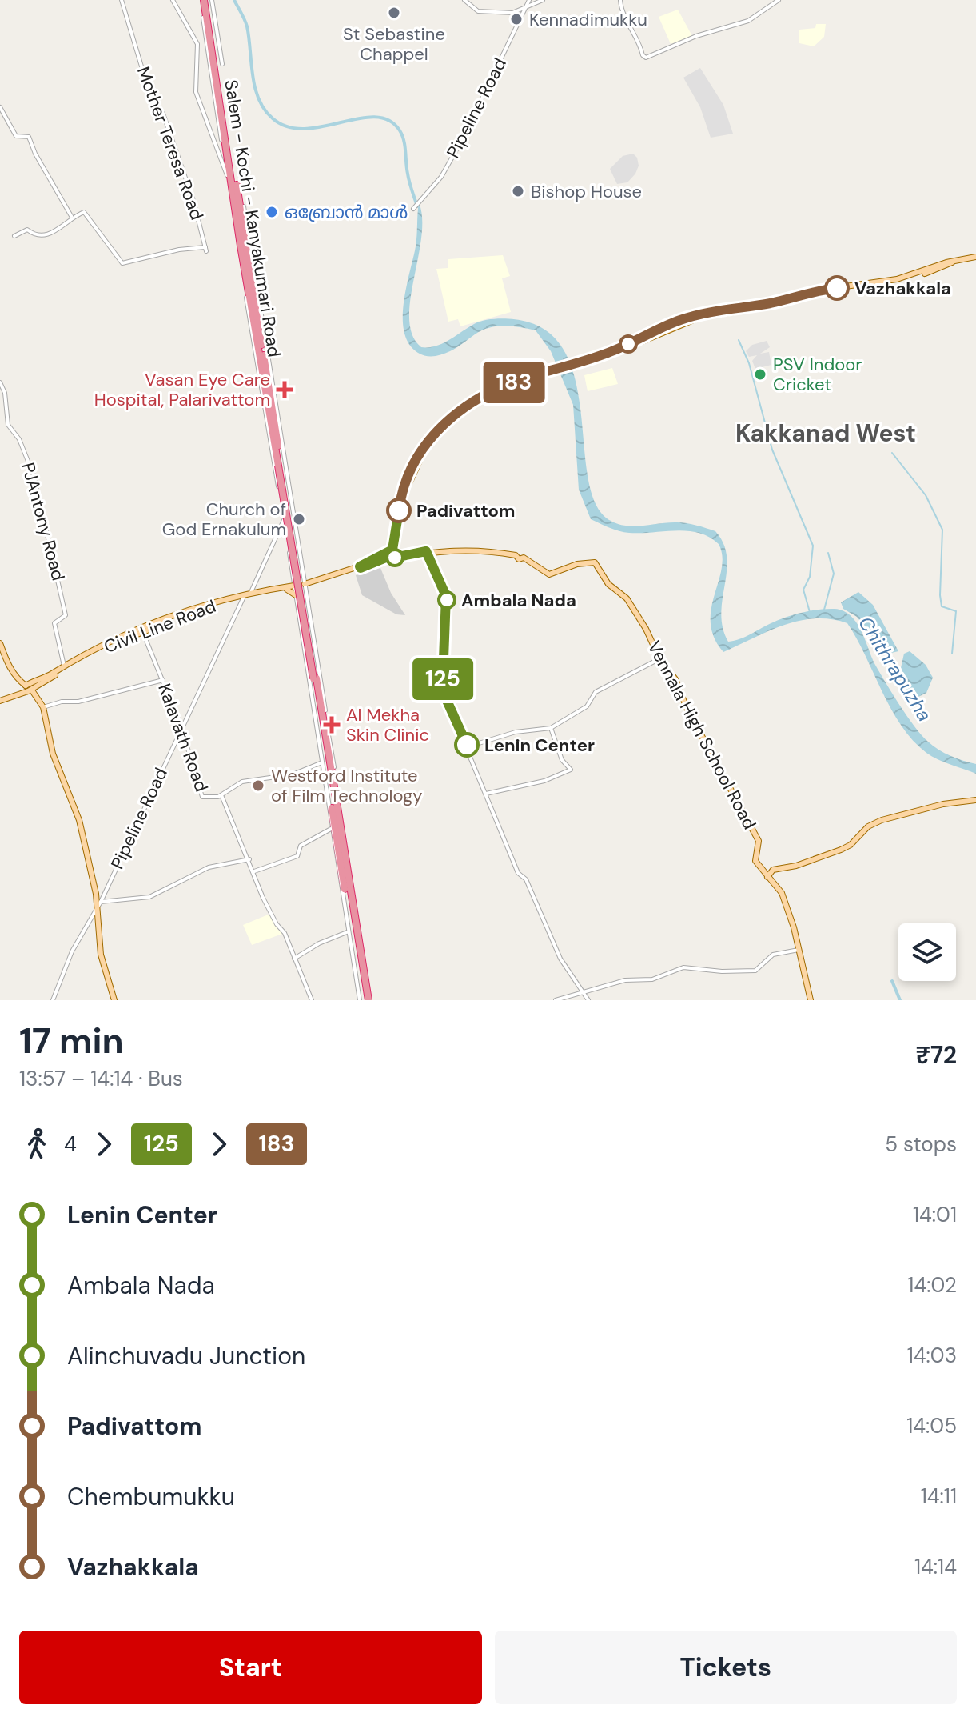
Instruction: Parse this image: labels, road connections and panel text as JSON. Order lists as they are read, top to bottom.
{
  "streets": {
    "highway": ["Salem - Kochi - Kanyakumari Road"],
    "main road": ["Civil Line Road", "Vennala High School Road"],
    "street": [
      "Pipeline Road",
      "Mother Teresa Road",
      "PJAntony Road",
      "Kalavath Road"
    ]
  },
  "crossings": [
    ["Pipeline Road", "Civil Line Road"],
    ["Pipeline Road", "Kalavath Road"],
    ["Salem - Kochi - Kanyakumari Road", "Civil Line Road"],
    ["PJAntony Road", "Civil Line Road"],
    ["Civil Line Road", "Kalavath Road"]
  ],
  "districts": ["Kakkanad West"],
  "water": ["Chithrapuzha"],
  "places": {
    "other": [
      "St Sebastine Chappel",
      "Kennadimukku",
      "Bishop House",
      "ഒബ്രോൻ മാൾ",
      "Vazhakkala",
      "PSV Indoor Cricket",
      "Padivattom",
      "Church of God Ernakulum",
      "Ambala Nada",
      "Lenin Center",
      "Westford Institute of Film Technology"
    ],
    "health": ["Vasan Eye Care Hospital, Palarivattom", "Al Mekha Skin Clinic"]
  },
  "lines": ["bus line 183", "bus line 125"],
  "page": {
    "on_map": ["125", "183"],
    "heading": ["17 min", "13:57 – 14:14 · Bus", "₹72"],
    "legs": [
      "4",
      "125",
      "183",
      "5 stops"
    ],
    "list": [
      {
        "name": "Lenin Center",
        "value": "14:01"
      },
      {
        "name": "Ambala Nada",
        "value": "14:02"
      },
      {
        "name": "Alinchuvadu Junction",
        "value": "14:03"
      },
      {
        "name": "Padivattom",
        "value": "14:05"
      },
      {
        "name": "Chembumukku",
        "value": "14:11"
      },
      {
        "name": "Vazhakkala",
        "value": "14:14"
      }
    ],
    "buttons": ["Start", "Tickets"]
  }
}
